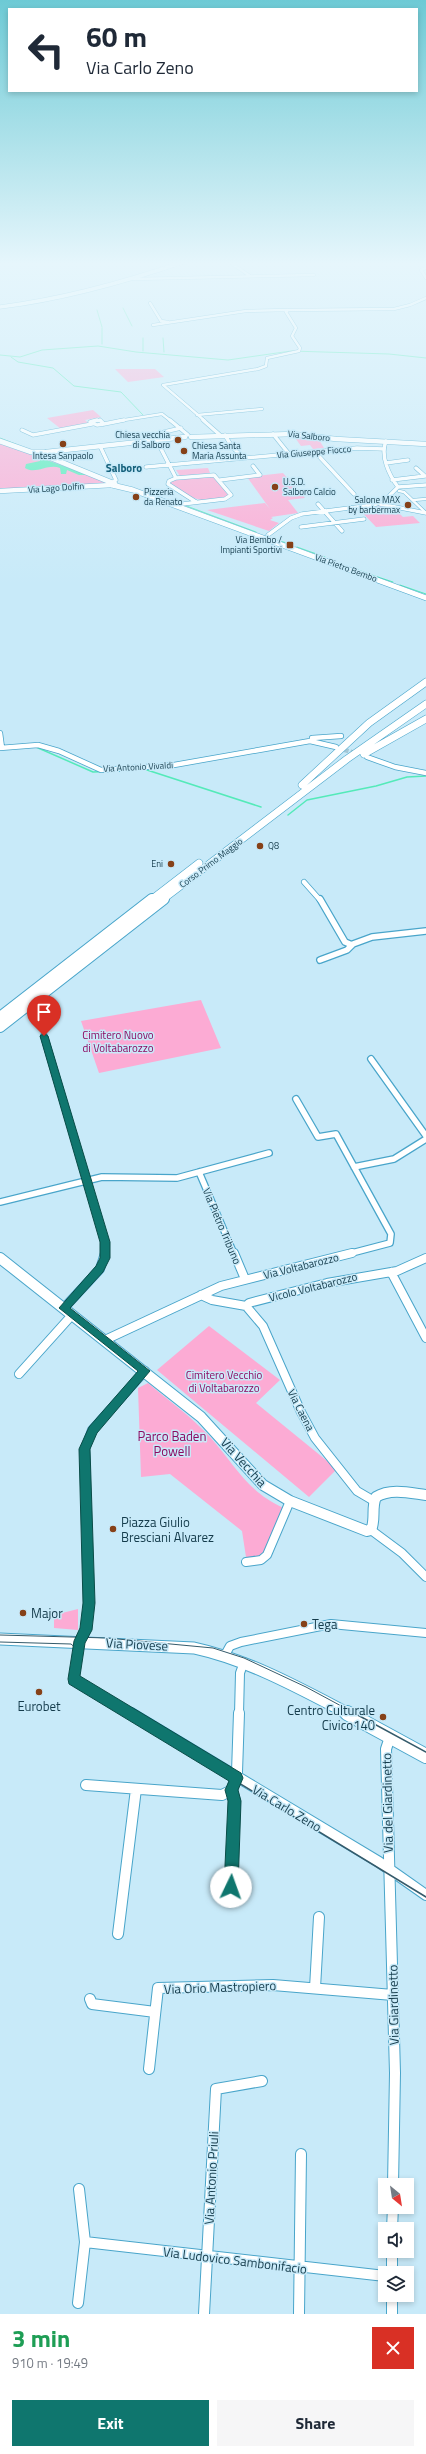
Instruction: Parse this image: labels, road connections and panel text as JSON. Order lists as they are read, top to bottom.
{
  "streets": {
    "highway": ["Corso Primo Maggio"],
    "main road": ["Via Pietro Bembo", "Via Piovese"],
    "street": [
      "Via Salboro",
      "Via Giuseppe Fiocco",
      "Via Lago Dolfin",
      "Via Antonio Vivaldi",
      "Via Pietro Tribuno",
      "Via Voltabarozzo",
      "Vicolo Voltabarozzo",
      "Via Caena",
      "Via Vecchia",
      "Via del Giardinetto",
      "Via Carlo Zeno",
      "Via Orio Mastropiero",
      "Via Giardinetto",
      "Via Antonio Priuli",
      "Via Ludovico Sambonifacio"
    ]
  },
  "crossings": [
    ["Via Salboro", "Via Pietro Bembo"],
    ["Via Lago Dolfin", "Via Pietro Bembo"],
    ["Via Pietro Tribuno", "Via Voltabarozzo"],
    ["Via Voltabarozzo", "Vicolo Voltabarozzo"],
    ["Via Voltabarozzo", "Via Vecchia"],
    ["Vicolo Voltabarozzo", "Via Caena"],
    ["Via Piovese", "Via del Giardinetto"],
    ["Via Piovese", "Via Carlo Zeno"],
    ["Via del Giardinetto", "Via Carlo Zeno"],
    ["Via del Giardinetto", "Via Giardinetto"],
    ["Via Carlo Zeno", "Via Giardinetto"],
    ["Via Orio Mastropiero", "Via Giardinetto"],
    ["Via Antonio Priuli", "Via Ludovico Sambonifacio"]
  ],
  "districts": ["Salboro"],
  "parks": ["Cimitero Nuovo di Voltabarozzo", "Cimitero Vecchio di Voltabarozzo", "Parco Baden Powell"],
  "places": {
    "other": [
      "Chiesa vecchia di Salboro",
      "Intesa Sanpaolo",
      "Chiesa Santa Maria Assunta",
      "U.S.D. Salboro Calcio",
      "Pizzeria da Renato",
      "Salone MAX by barbermax",
      "Q8",
      "Eni",
      "Piazza Giulio Bresciani Alvarez",
      "Major",
      "Tega",
      "Eurobet",
      "Centro Culturale Civico140"
    ],
    "transit": ["Via Bembo / Impianti Sportivi"]
  },
  "north": "bottom right",
  "page": {
    "turn": ["60 m", "Via Carlo Zeno"],
    "heading": ["3 min", "910 m · 19:49"],
    "buttons": ["Exit", "Share"]
  }
}
